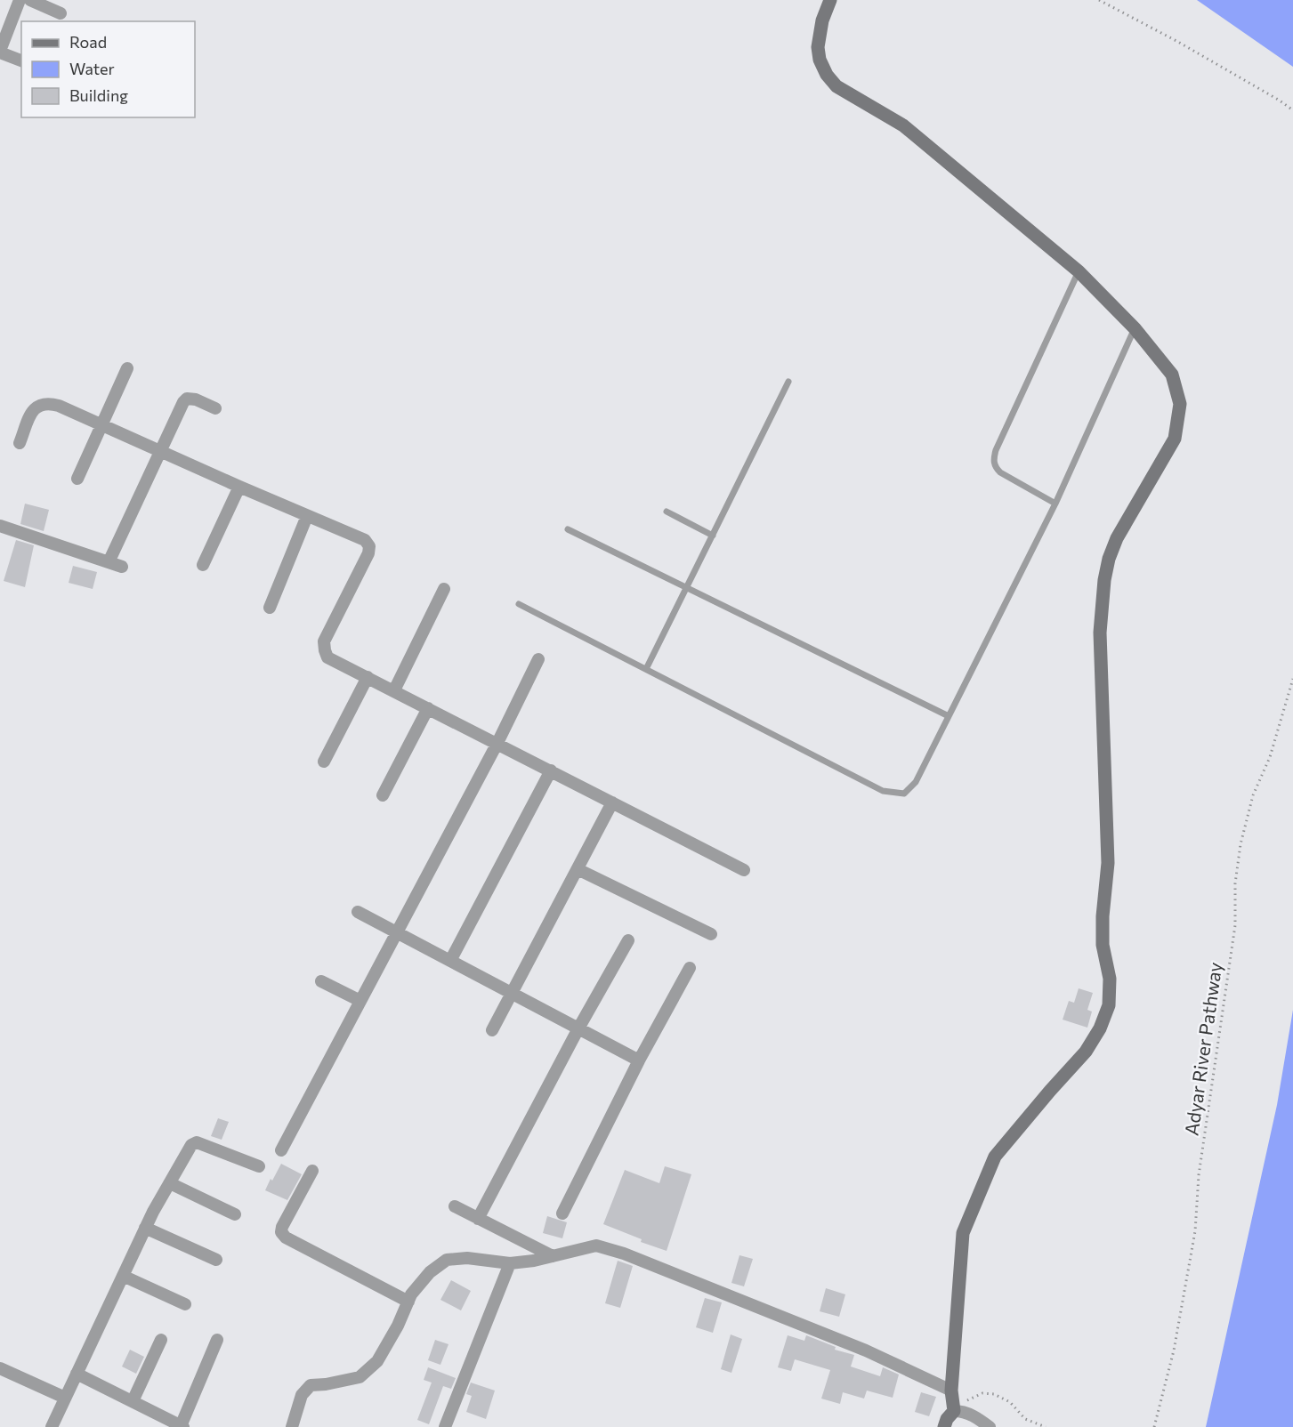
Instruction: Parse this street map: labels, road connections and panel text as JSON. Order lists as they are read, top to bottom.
{
  "streets": {
    "path": ["Adyar River Pathway"]
  },
  "legend": ["Road", "Water", "Building"]
}
